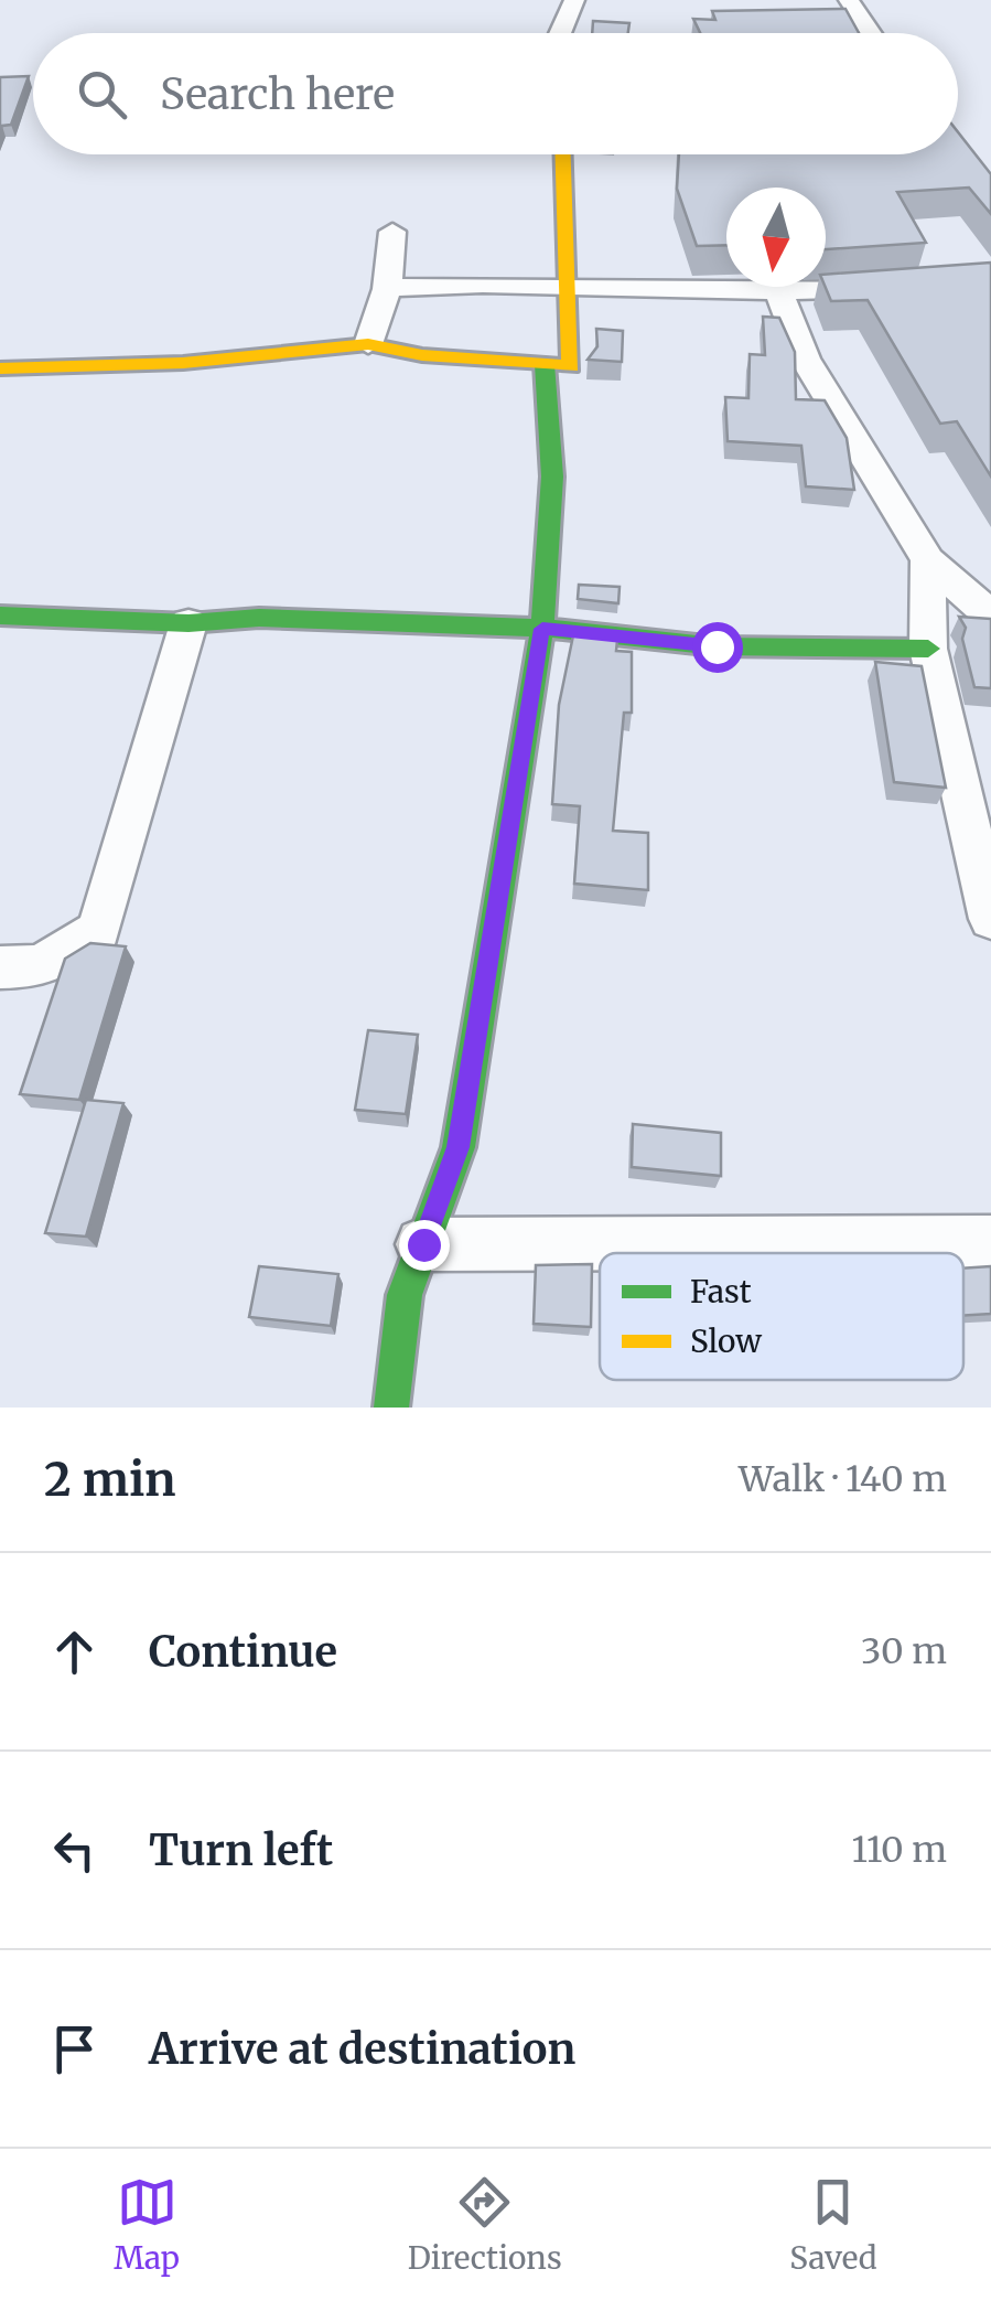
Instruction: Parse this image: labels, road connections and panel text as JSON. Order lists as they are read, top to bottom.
{
  "legend": ["Fast", "Slow"],
  "north": "bottom",
  "page": {
    "search": "Search here",
    "heading": ["2 min", "Walk · 140 m"],
    "list": [
      ["Continue", "30 m"],
      ["Turn left", "110 m"],
      "Arrive at destination"
    ],
    "nav": ["Map", "Directions", "Saved"]
  }
}
